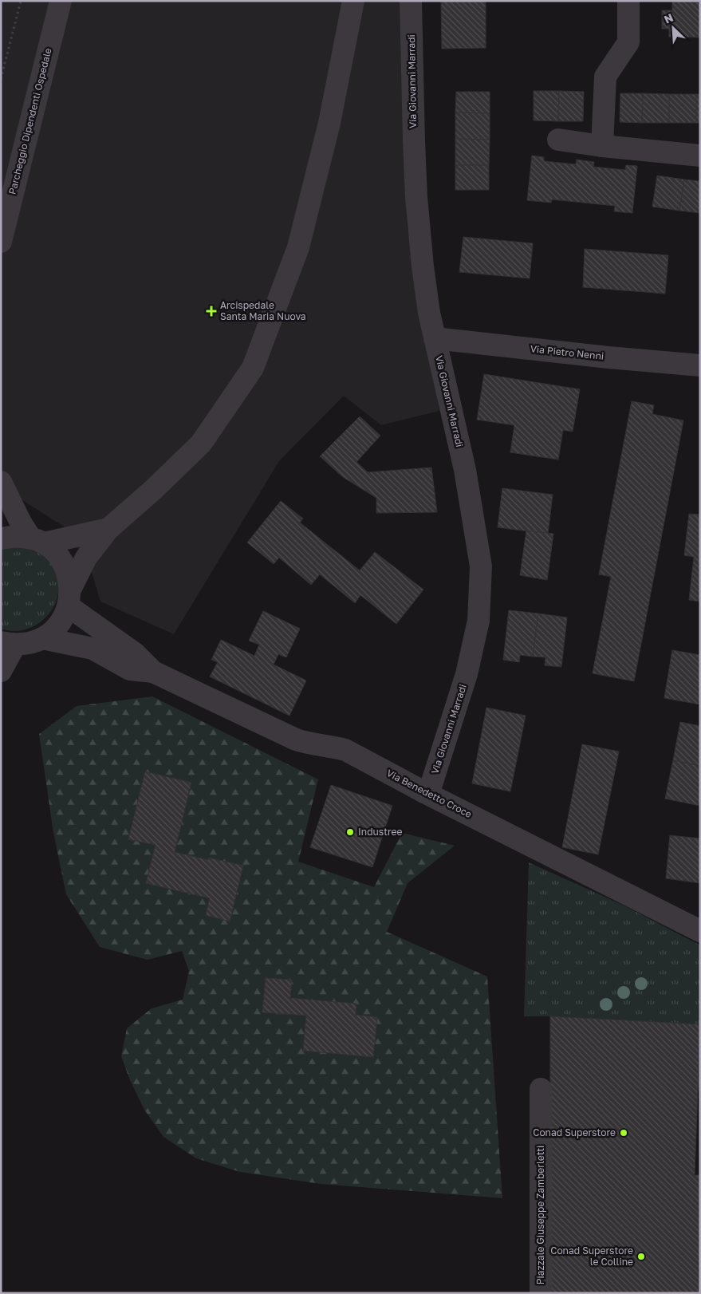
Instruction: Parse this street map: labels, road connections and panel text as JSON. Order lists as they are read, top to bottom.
{
  "streets": {
    "street": [
      "Via Giovanni Marradi",
      "Parcheggio Dipendenti Ospedale",
      "Via Pietro Nenni",
      "Via Benedetto Croce",
      "Piazzale Giuseppe Zamberletti"
    ]
  },
  "crossings": [
    ["Via Giovanni Marradi", "Via Pietro Nenni"],
    ["Via Giovanni Marradi", "Via Benedetto Croce"]
  ],
  "places": {
    "health": ["Arcispedale Santa Maria Nuova"],
    "other": ["Industree", "Conad Superstore", "Conad Superstore le Colline"]
  },
  "north": "top left"
}
